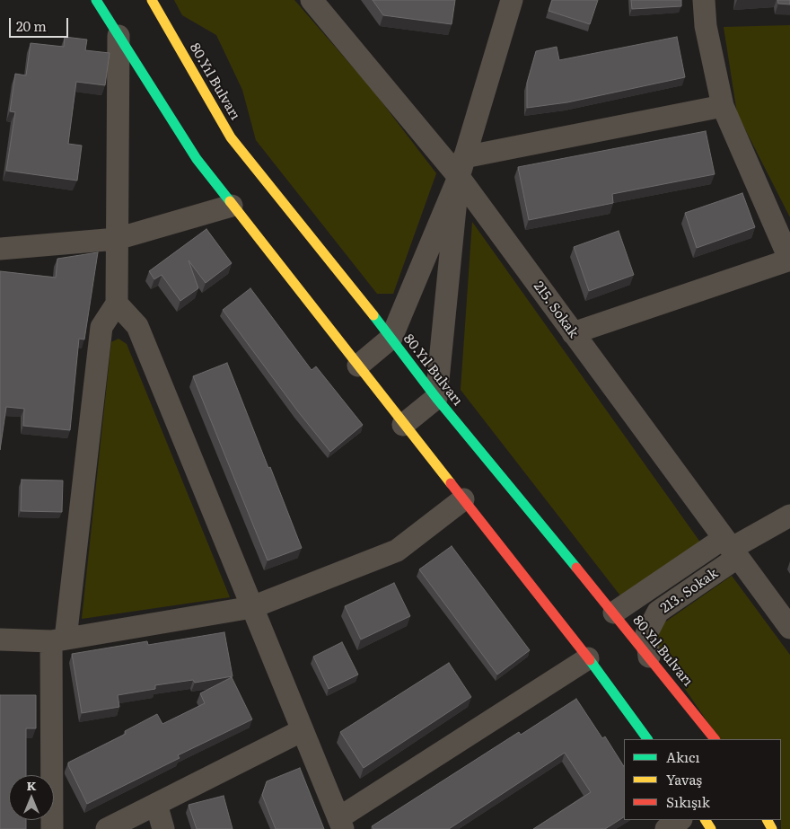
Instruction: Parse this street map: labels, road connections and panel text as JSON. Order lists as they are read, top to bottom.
{
  "streets": {
    "street": ["80.Yıl Bulvarı", "215. Sokak", "213. Sokak"]
  },
  "crossings": [
    ["80.Yıl Bulvarı", "213. Sokak"],
    ["215. Sokak", "213. Sokak"]
  ],
  "legend": ["Akıcı", "Yavaş", "Sıkışık"],
  "scale_bar": "20 m",
  "north": "top"
}
